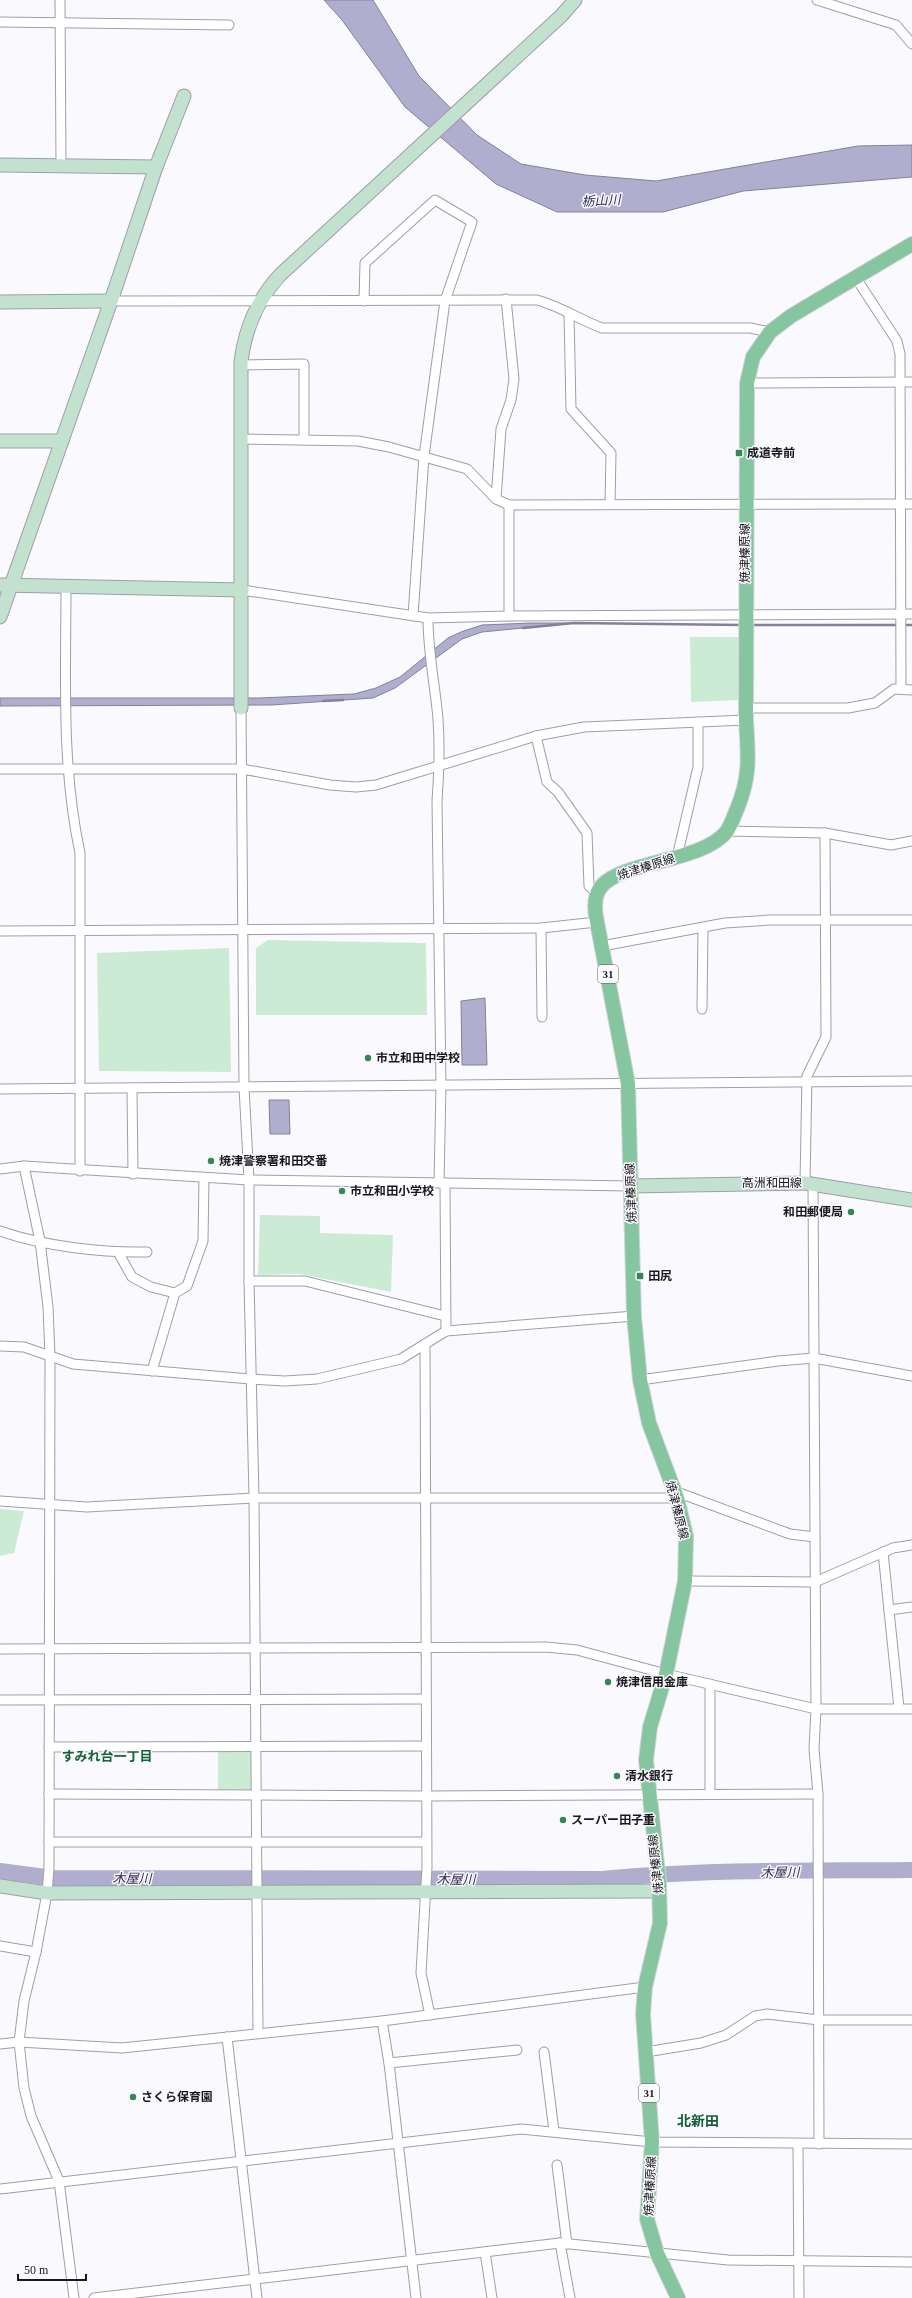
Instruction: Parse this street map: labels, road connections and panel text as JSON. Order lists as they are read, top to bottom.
{
  "streets": {
    "main road": ["焼津榛原線", "31"],
    "street": ["高洲和田線"]
  },
  "crossings": [
    ["焼津榛原線", "高洲和田線"]
  ],
  "districts": ["すみれ台一丁目", "北新田"],
  "water": ["栃山川", "木屋川"],
  "places": {
    "transit": ["成道寺前", "田尻"],
    "other": [
      "市立和田中学校",
      "焼津警察署和田交番",
      "市立和田小学校",
      "和田郵便局",
      "焼津信用金庫",
      "清水銀行",
      "スーパー田子重",
      "さくら保育園"
    ]
  },
  "scale_bar": "50 m"
}
